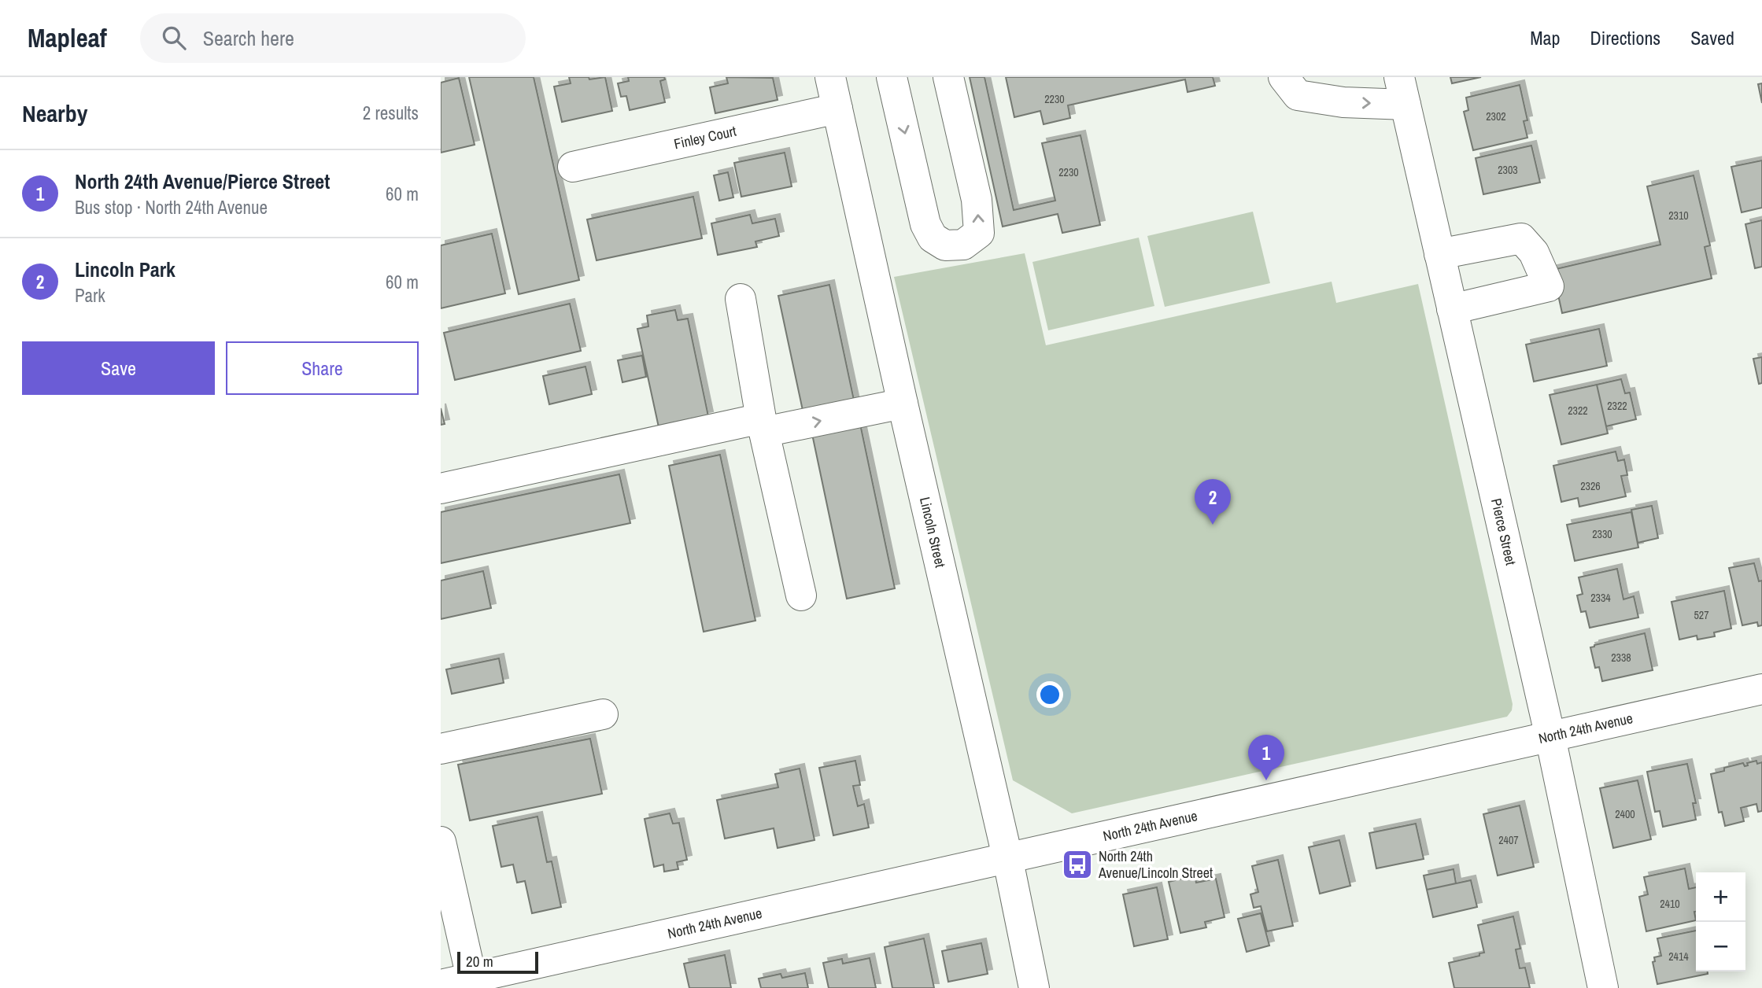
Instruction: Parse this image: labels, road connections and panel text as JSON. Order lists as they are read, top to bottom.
{
  "streets": {
    "street": [
      "Finley Court",
      "Pierce Street",
      "Lincoln Street",
      "North 24th Avenue"
    ]
  },
  "crossings": [
    ["Finley Court", "Lincoln Street"],
    ["Pierce Street", "North 24th Avenue"],
    ["Lincoln Street", "North 24th Avenue"]
  ],
  "places": {
    "bus stop": ["North 24th Avenue/Lincoln Street"]
  },
  "house_numbers": [
    "2230",
    "2302",
    "2303",
    "2230",
    "2310",
    "2322",
    "2322",
    "2326",
    "2330",
    "2334",
    "527",
    "2338",
    "2400",
    "2407",
    "2410",
    "2414"
  ],
  "scale_bar": "20 m",
  "page": {
    "header": "Mapleaf",
    "search": "Search here",
    "nav": ["Map", "Directions", "Saved"],
    "heading": ["Nearby", "2 results"],
    "list": [
      {
        "mark": "1",
        "name": "North 24th Avenue/Pierce Street",
        "note": "Bus stop · North 24th Avenue",
        "value": "60 m"
      },
      {
        "mark": "2",
        "name": "Lincoln Park",
        "note": "Park",
        "value": "60 m"
      }
    ],
    "buttons": ["Save", "Share"],
    "pins": ["2", "1"],
    "map_buttons": ["+", "−"],
    "scale": "20 m"
  }
}
